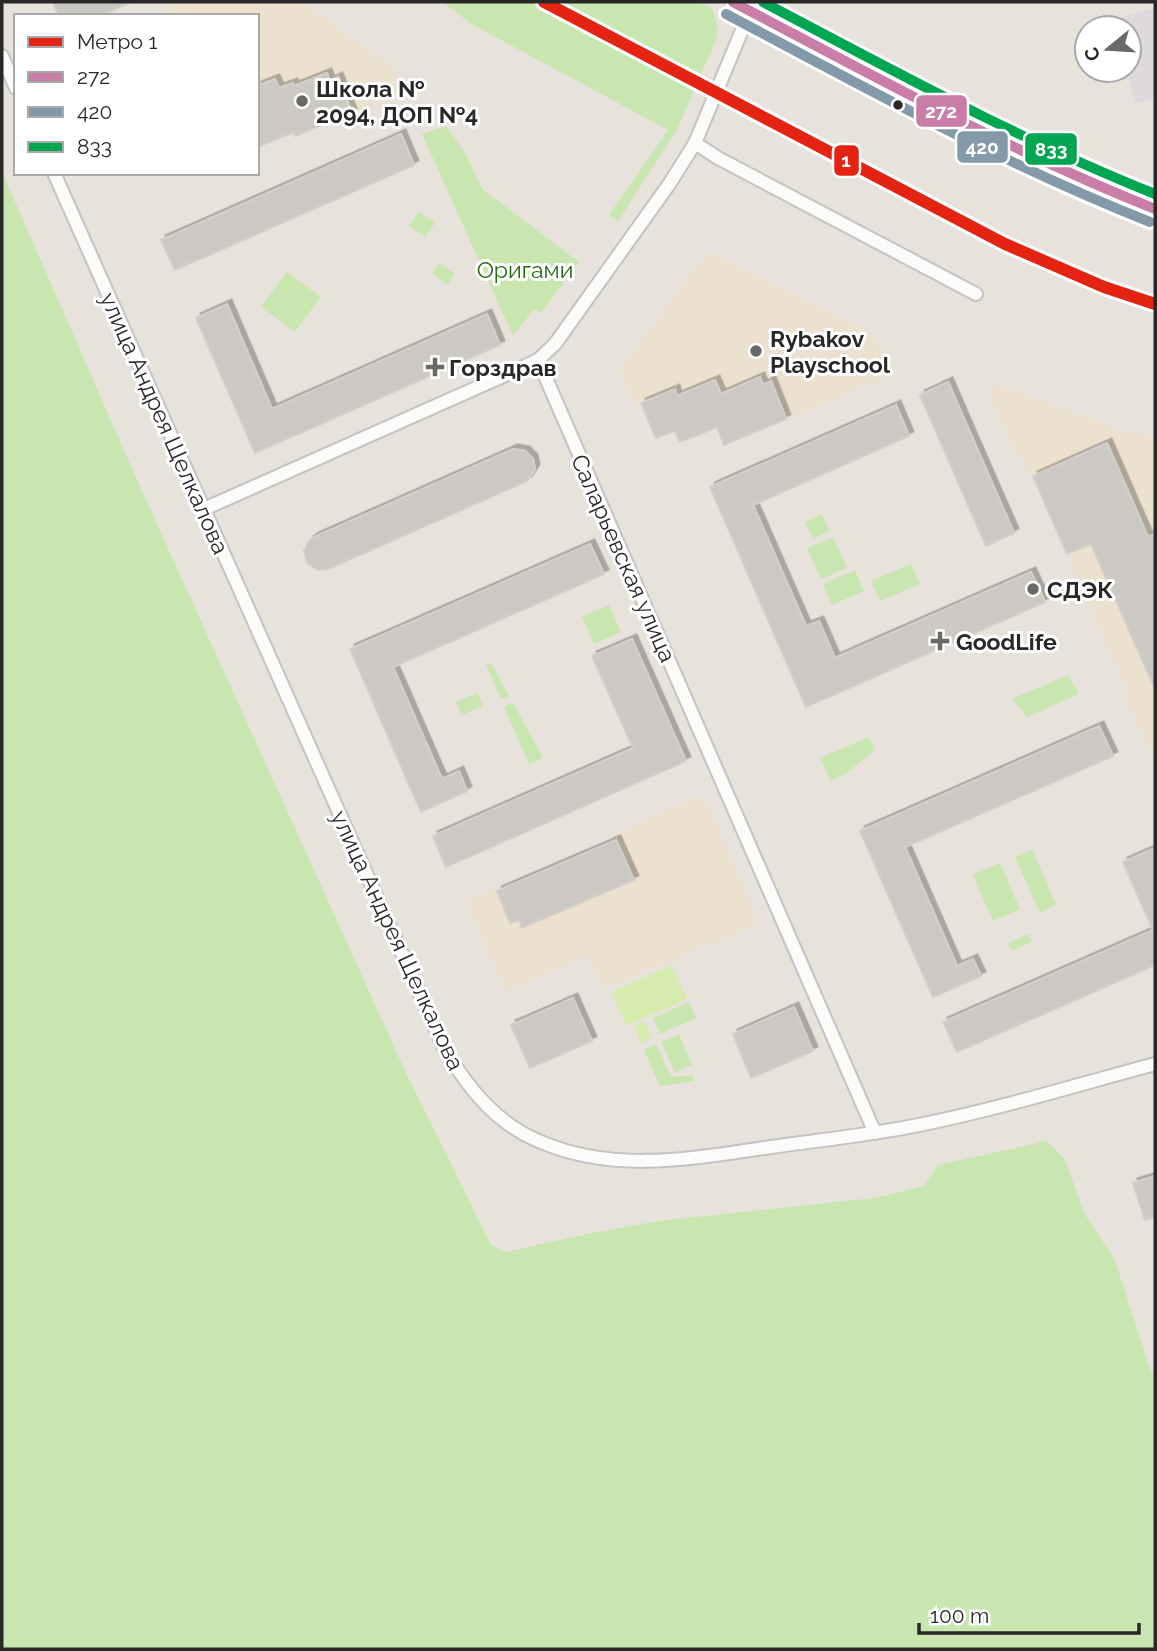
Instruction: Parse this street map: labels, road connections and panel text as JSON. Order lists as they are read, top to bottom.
{
  "streets": {
    "street": ["улица Андрея Щелкалова", "Саларьевская улица"]
  },
  "crossings": [
    ["улица Андрея Щелкалова", "Саларьевская улица"]
  ],
  "parks": ["Оригами"],
  "places": {
    "other": ["Школа № 2094, ДОП №4", "Rybakov Playschool", "СДЭК"],
    "health": ["Горздрав", "GoodLife"]
  },
  "lines": [
    "metro line 1",
    "transit line 272",
    "transit line 833",
    "transit line 420"
  ],
  "legend": [
    "Метро 1",
    "272",
    "420",
    "833"
  ],
  "scale_bar": "100 m",
  "north": "left"
}
